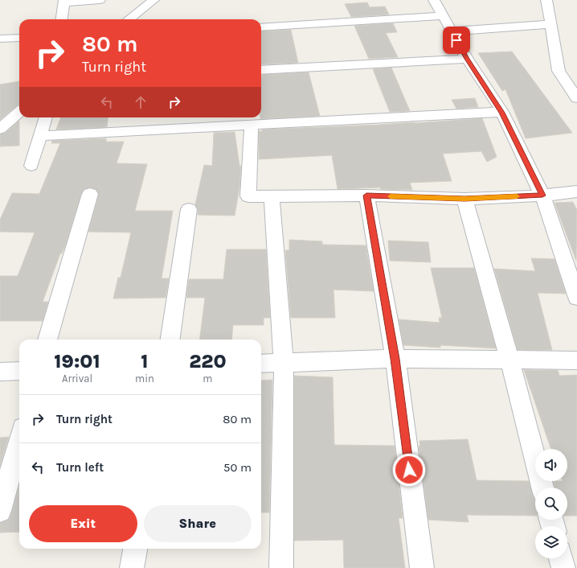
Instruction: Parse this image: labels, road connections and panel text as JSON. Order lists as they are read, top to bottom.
{
  "page": {
    "turn": ["80 m", "Turn right"],
    "eta": [
      "19:01",
      "Arrival",
      "1",
      "min",
      "220",
      "m"
    ],
    "list": [
      {
        "name": "Turn right",
        "value": "80 m"
      },
      {
        "name": "Turn left",
        "value": "50 m"
      }
    ],
    "buttons": ["Exit", "Share"]
  }
}
